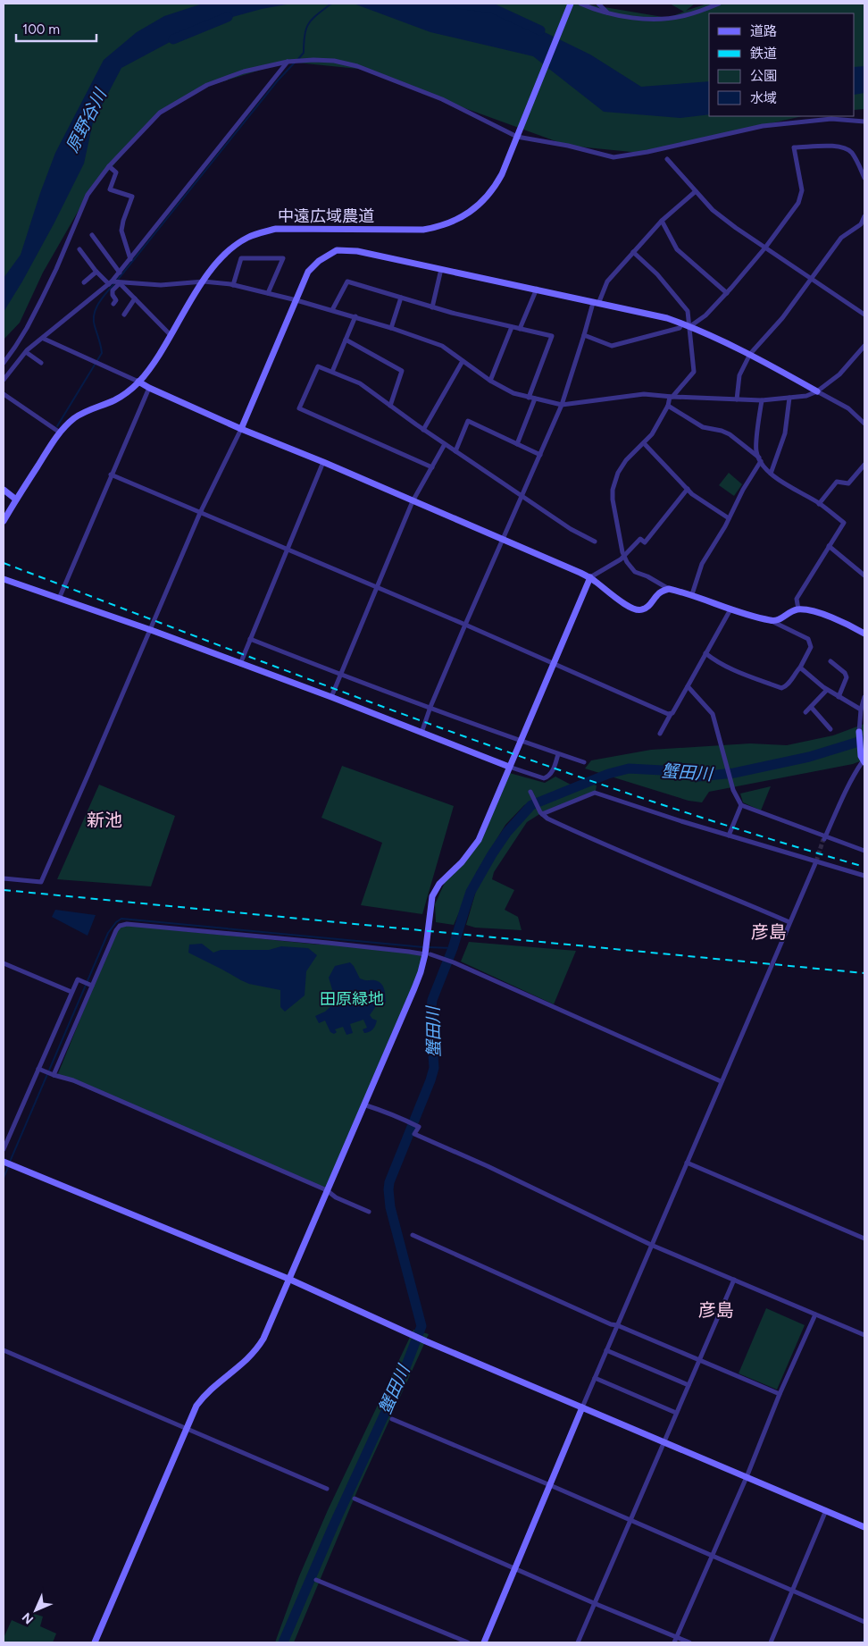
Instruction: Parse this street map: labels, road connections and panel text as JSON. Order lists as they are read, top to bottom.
{
  "streets": {
    "street": ["中遠広域農道"]
  },
  "districts": ["新池", "彦島", "彦島"],
  "water": ["原野谷川", "蟹田川"],
  "parks": ["田原緑地"],
  "legend": [
    "道路",
    "鉄道",
    "公園",
    "水域"
  ],
  "scale_bar": "100 m",
  "north": "bottom left"
}
